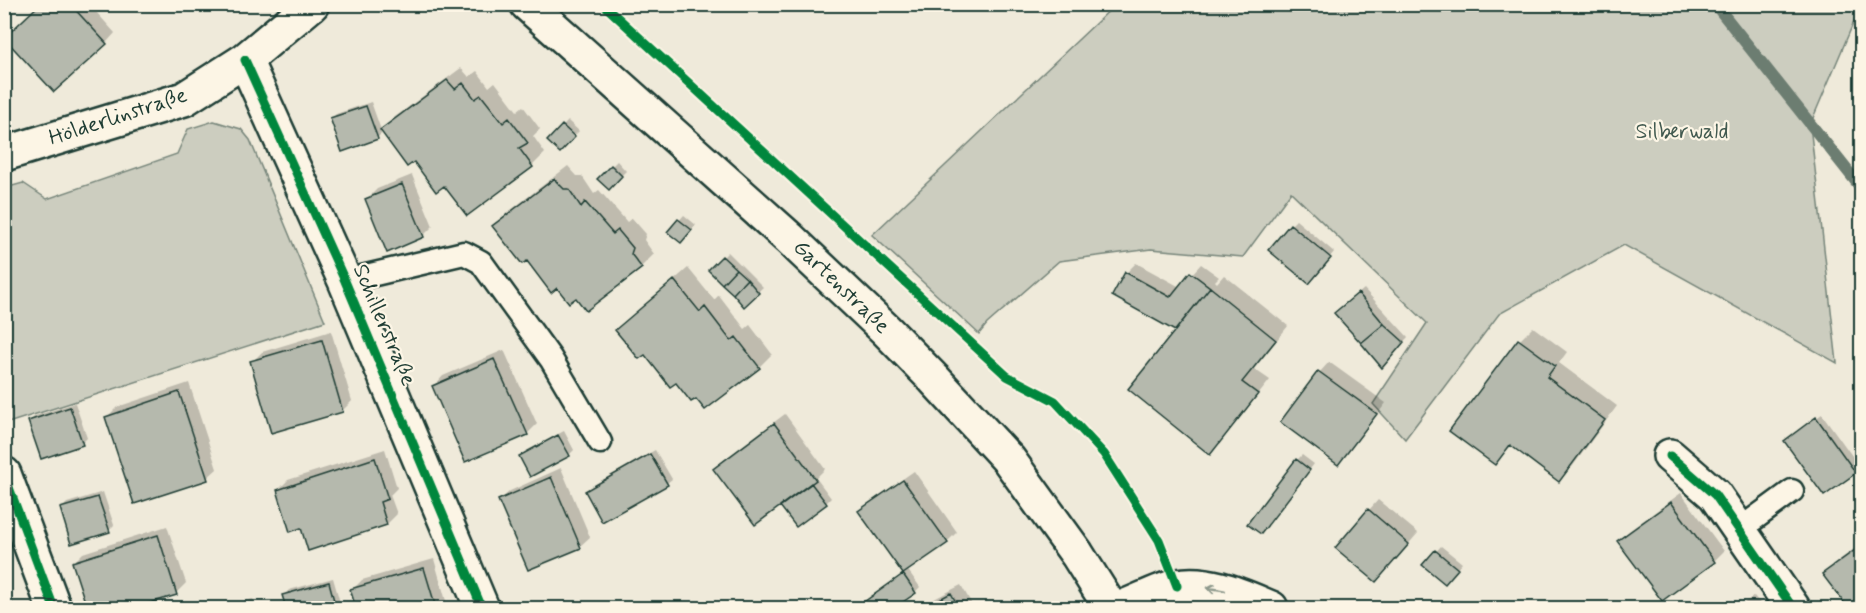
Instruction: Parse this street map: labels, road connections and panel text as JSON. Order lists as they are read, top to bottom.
{
  "streets": {
    "street": ["Hölderlinstraße", "Gartenstraße", "Schillerstraße"]
  },
  "crossings": [
    ["Hölderlinstraße", "Schillerstraße"]
  ],
  "parks": ["Silberwald"]
}
